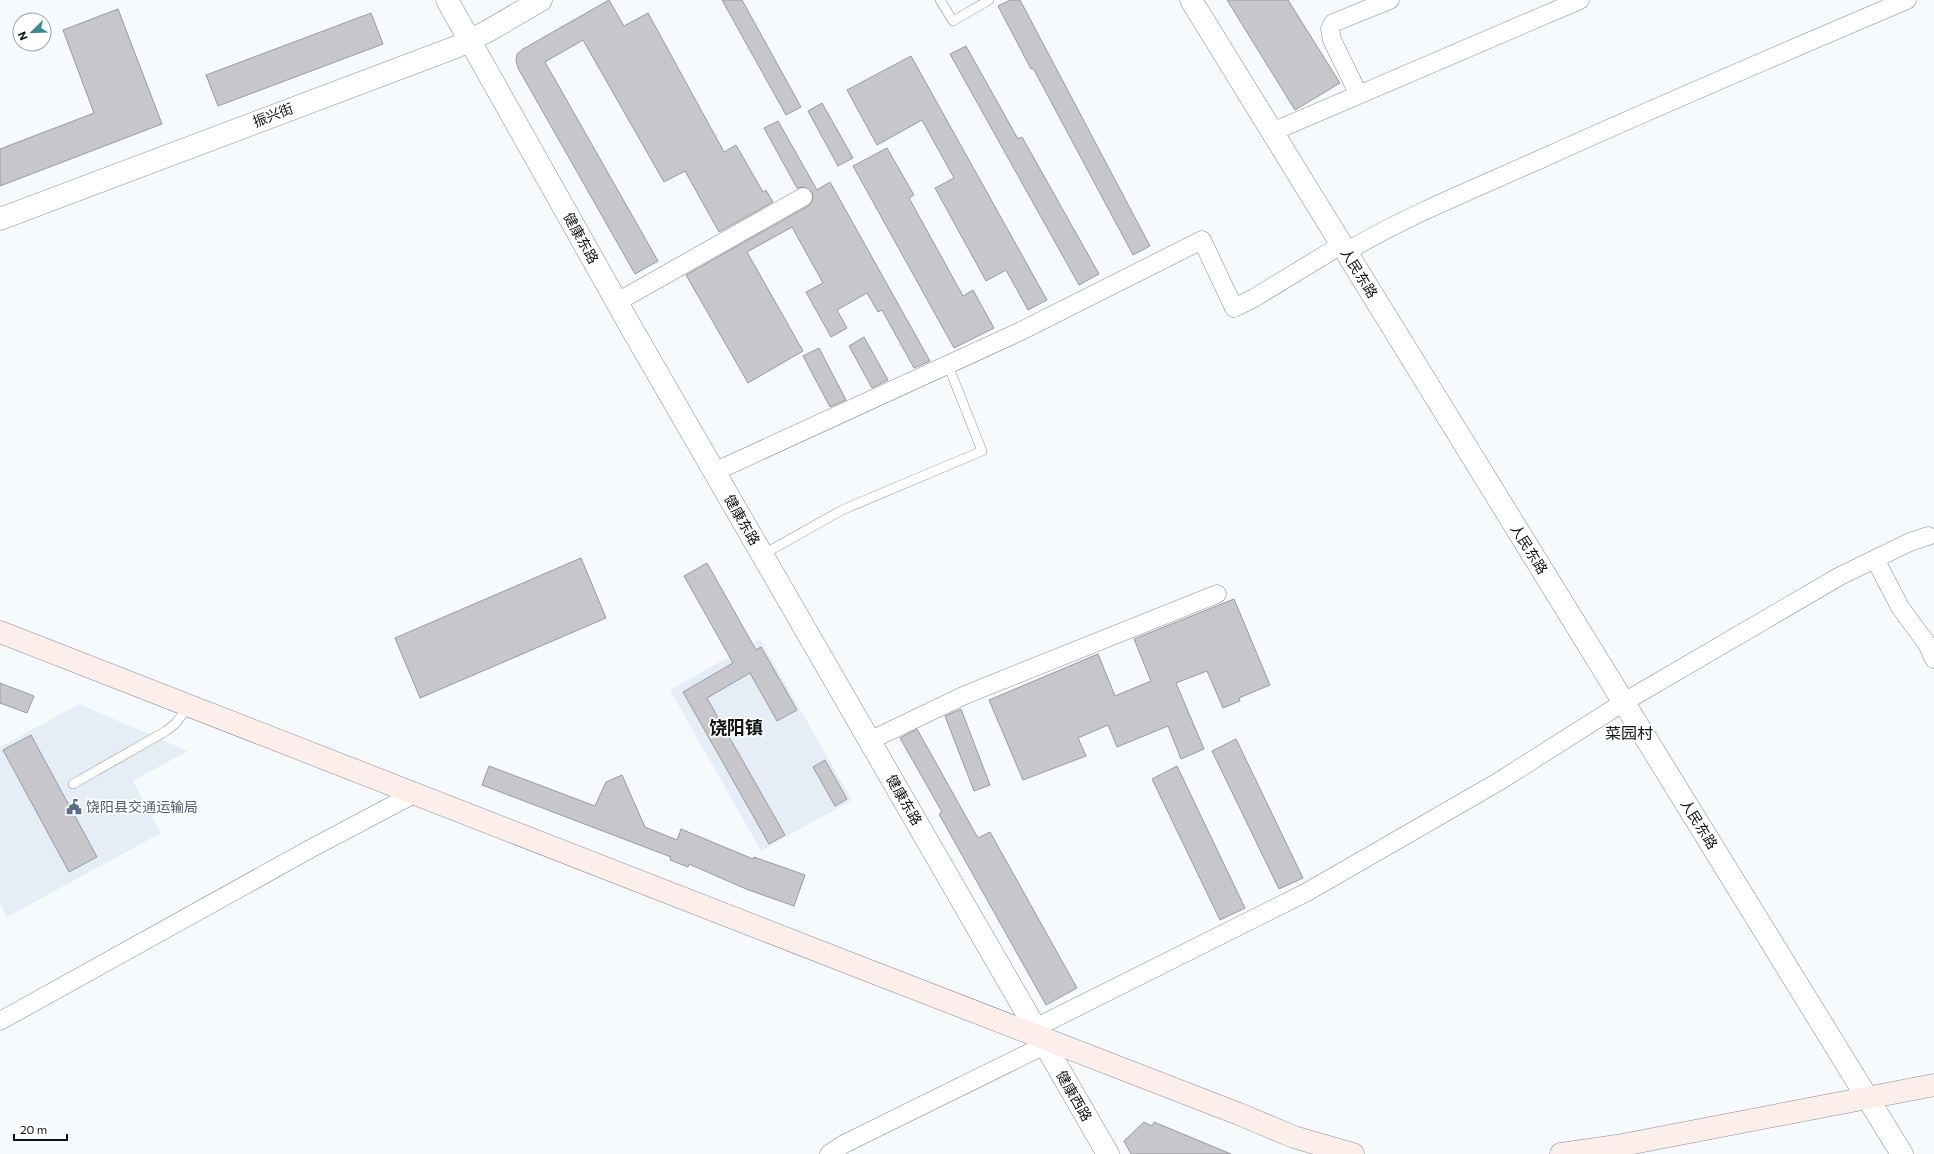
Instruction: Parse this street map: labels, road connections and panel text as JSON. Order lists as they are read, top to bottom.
{
  "streets": {
    "street": [
      "振兴街",
      "健康东路",
      "人民东路",
      "健康西路"
    ]
  },
  "crossings": [
    ["振兴街", "健康东路"],
    ["健康东路", "健康西路"]
  ],
  "districts": ["饶阳镇", "菜园村"],
  "places": {
    "public building": ["饶阳县交通运输局"]
  },
  "scale_bar": "20 m",
  "north": "bottom left"
}
